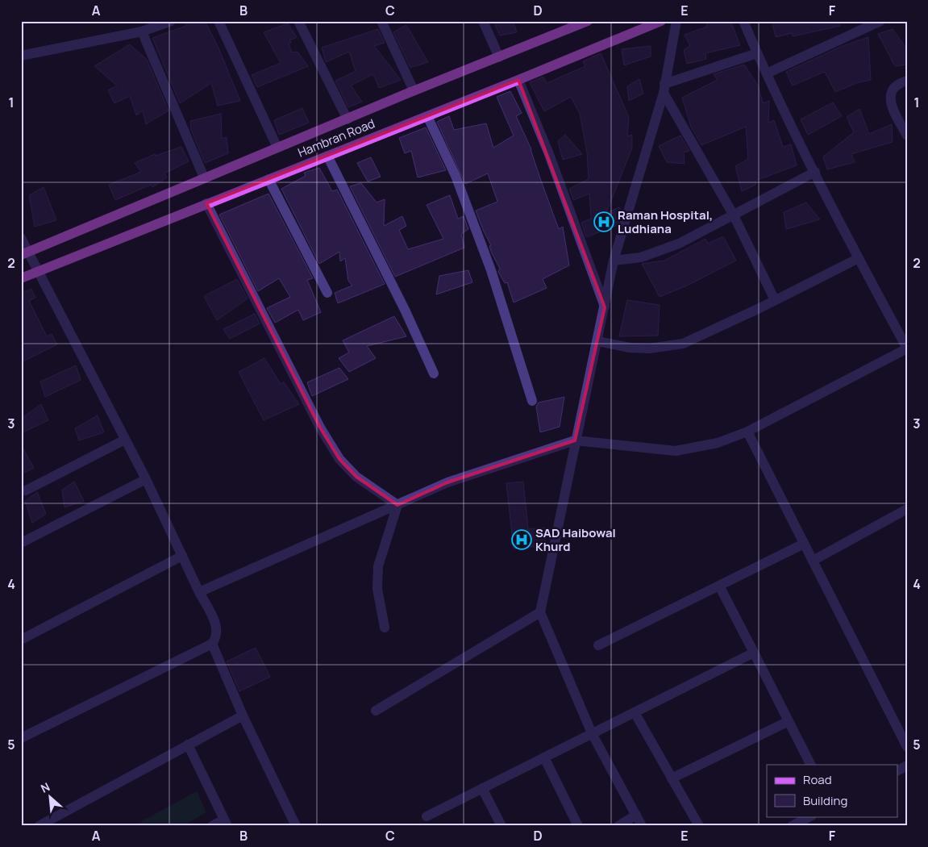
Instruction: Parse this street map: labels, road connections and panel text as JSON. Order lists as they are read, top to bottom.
{
  "streets": {
    "main road": ["Hambran Road"]
  },
  "places": {
    "hospital": ["Raman Hospital, Ludhiana", "SAD Haibowal Khurd"]
  },
  "legend": ["Road", "Building"],
  "north": "top left",
  "grid": {
    "columns": [
      "A",
      "B",
      "C",
      "D",
      "E",
      "F"
    ],
    "rows": [
      "1",
      "2",
      "3",
      "4",
      "5"
    ]
  }
}
